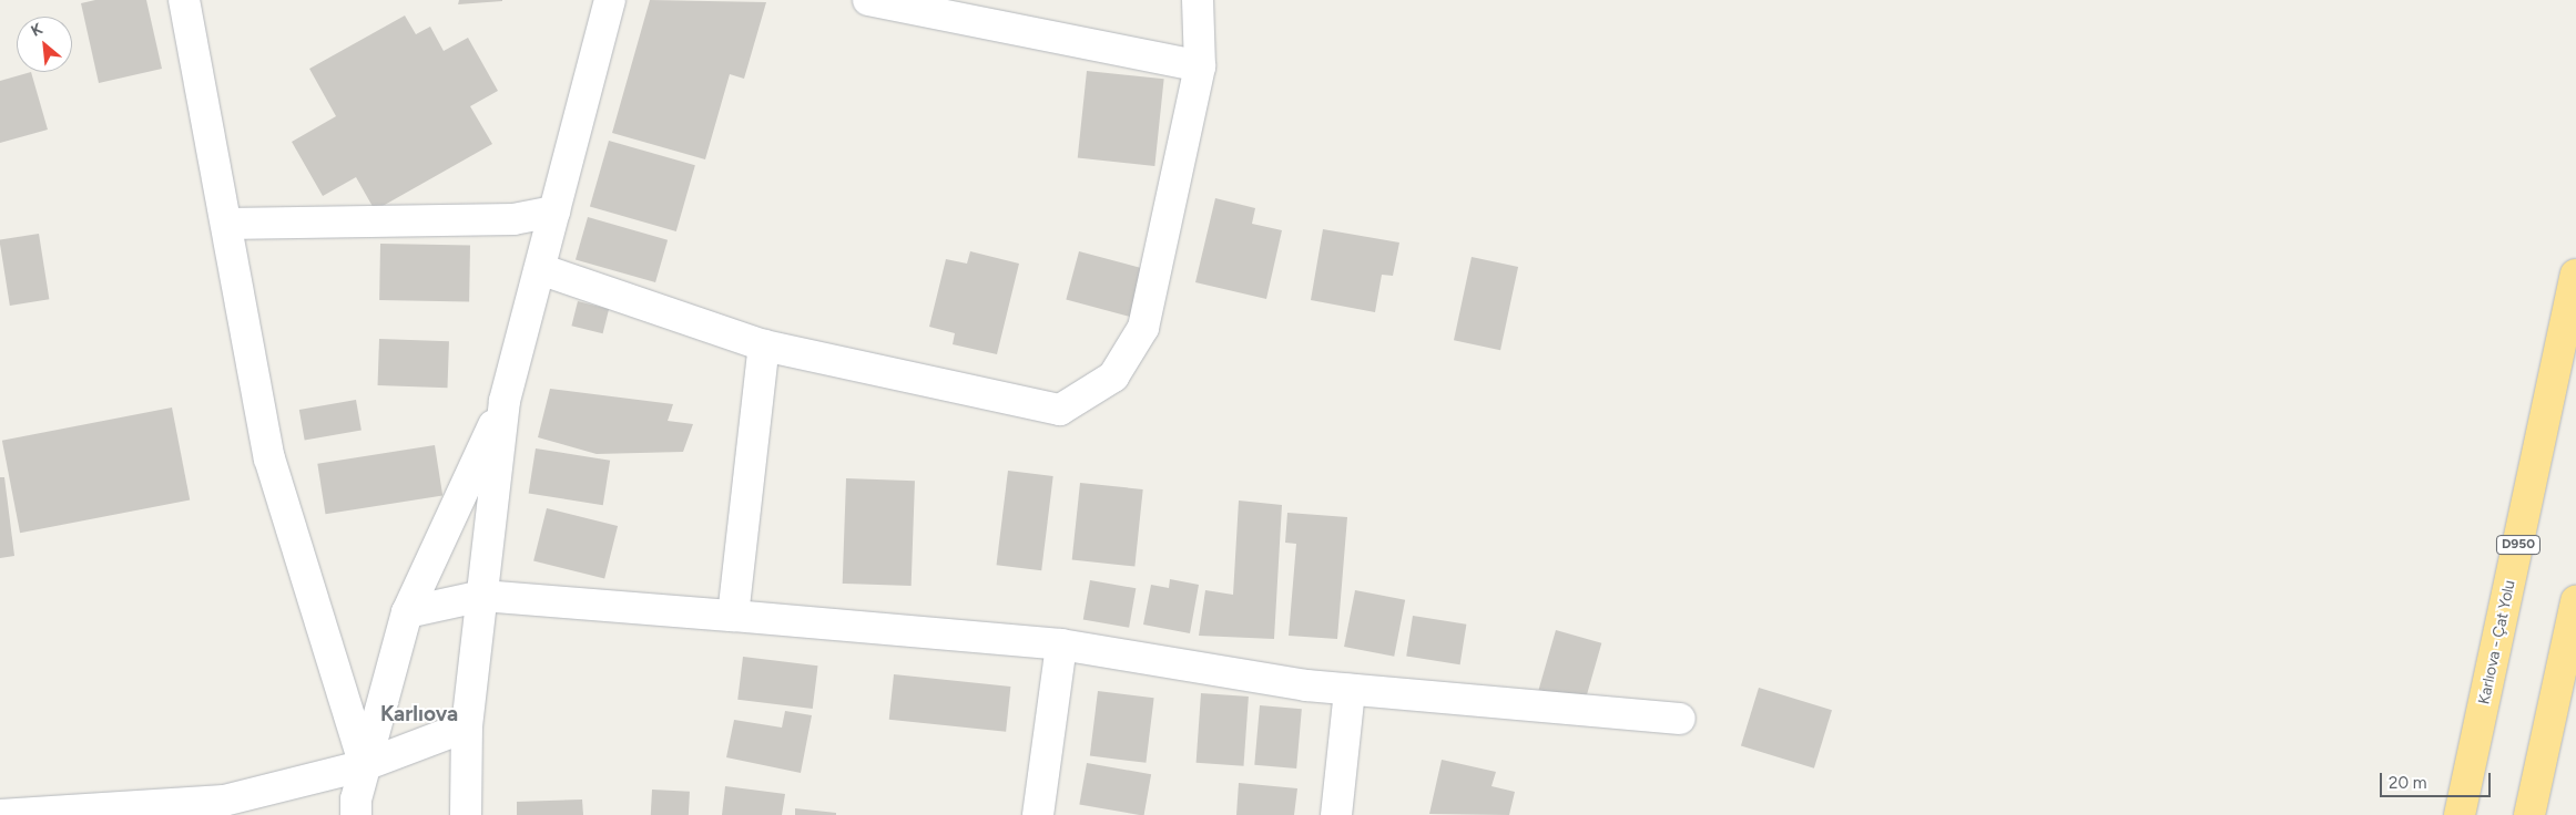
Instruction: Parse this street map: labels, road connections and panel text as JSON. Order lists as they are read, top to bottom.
{
  "streets": {
    "highway": ["D950", "Karlıova - Çat Yolu"]
  },
  "districts": ["Karlıova"],
  "scale_bar": "20 m",
  "north": "top left"
}
